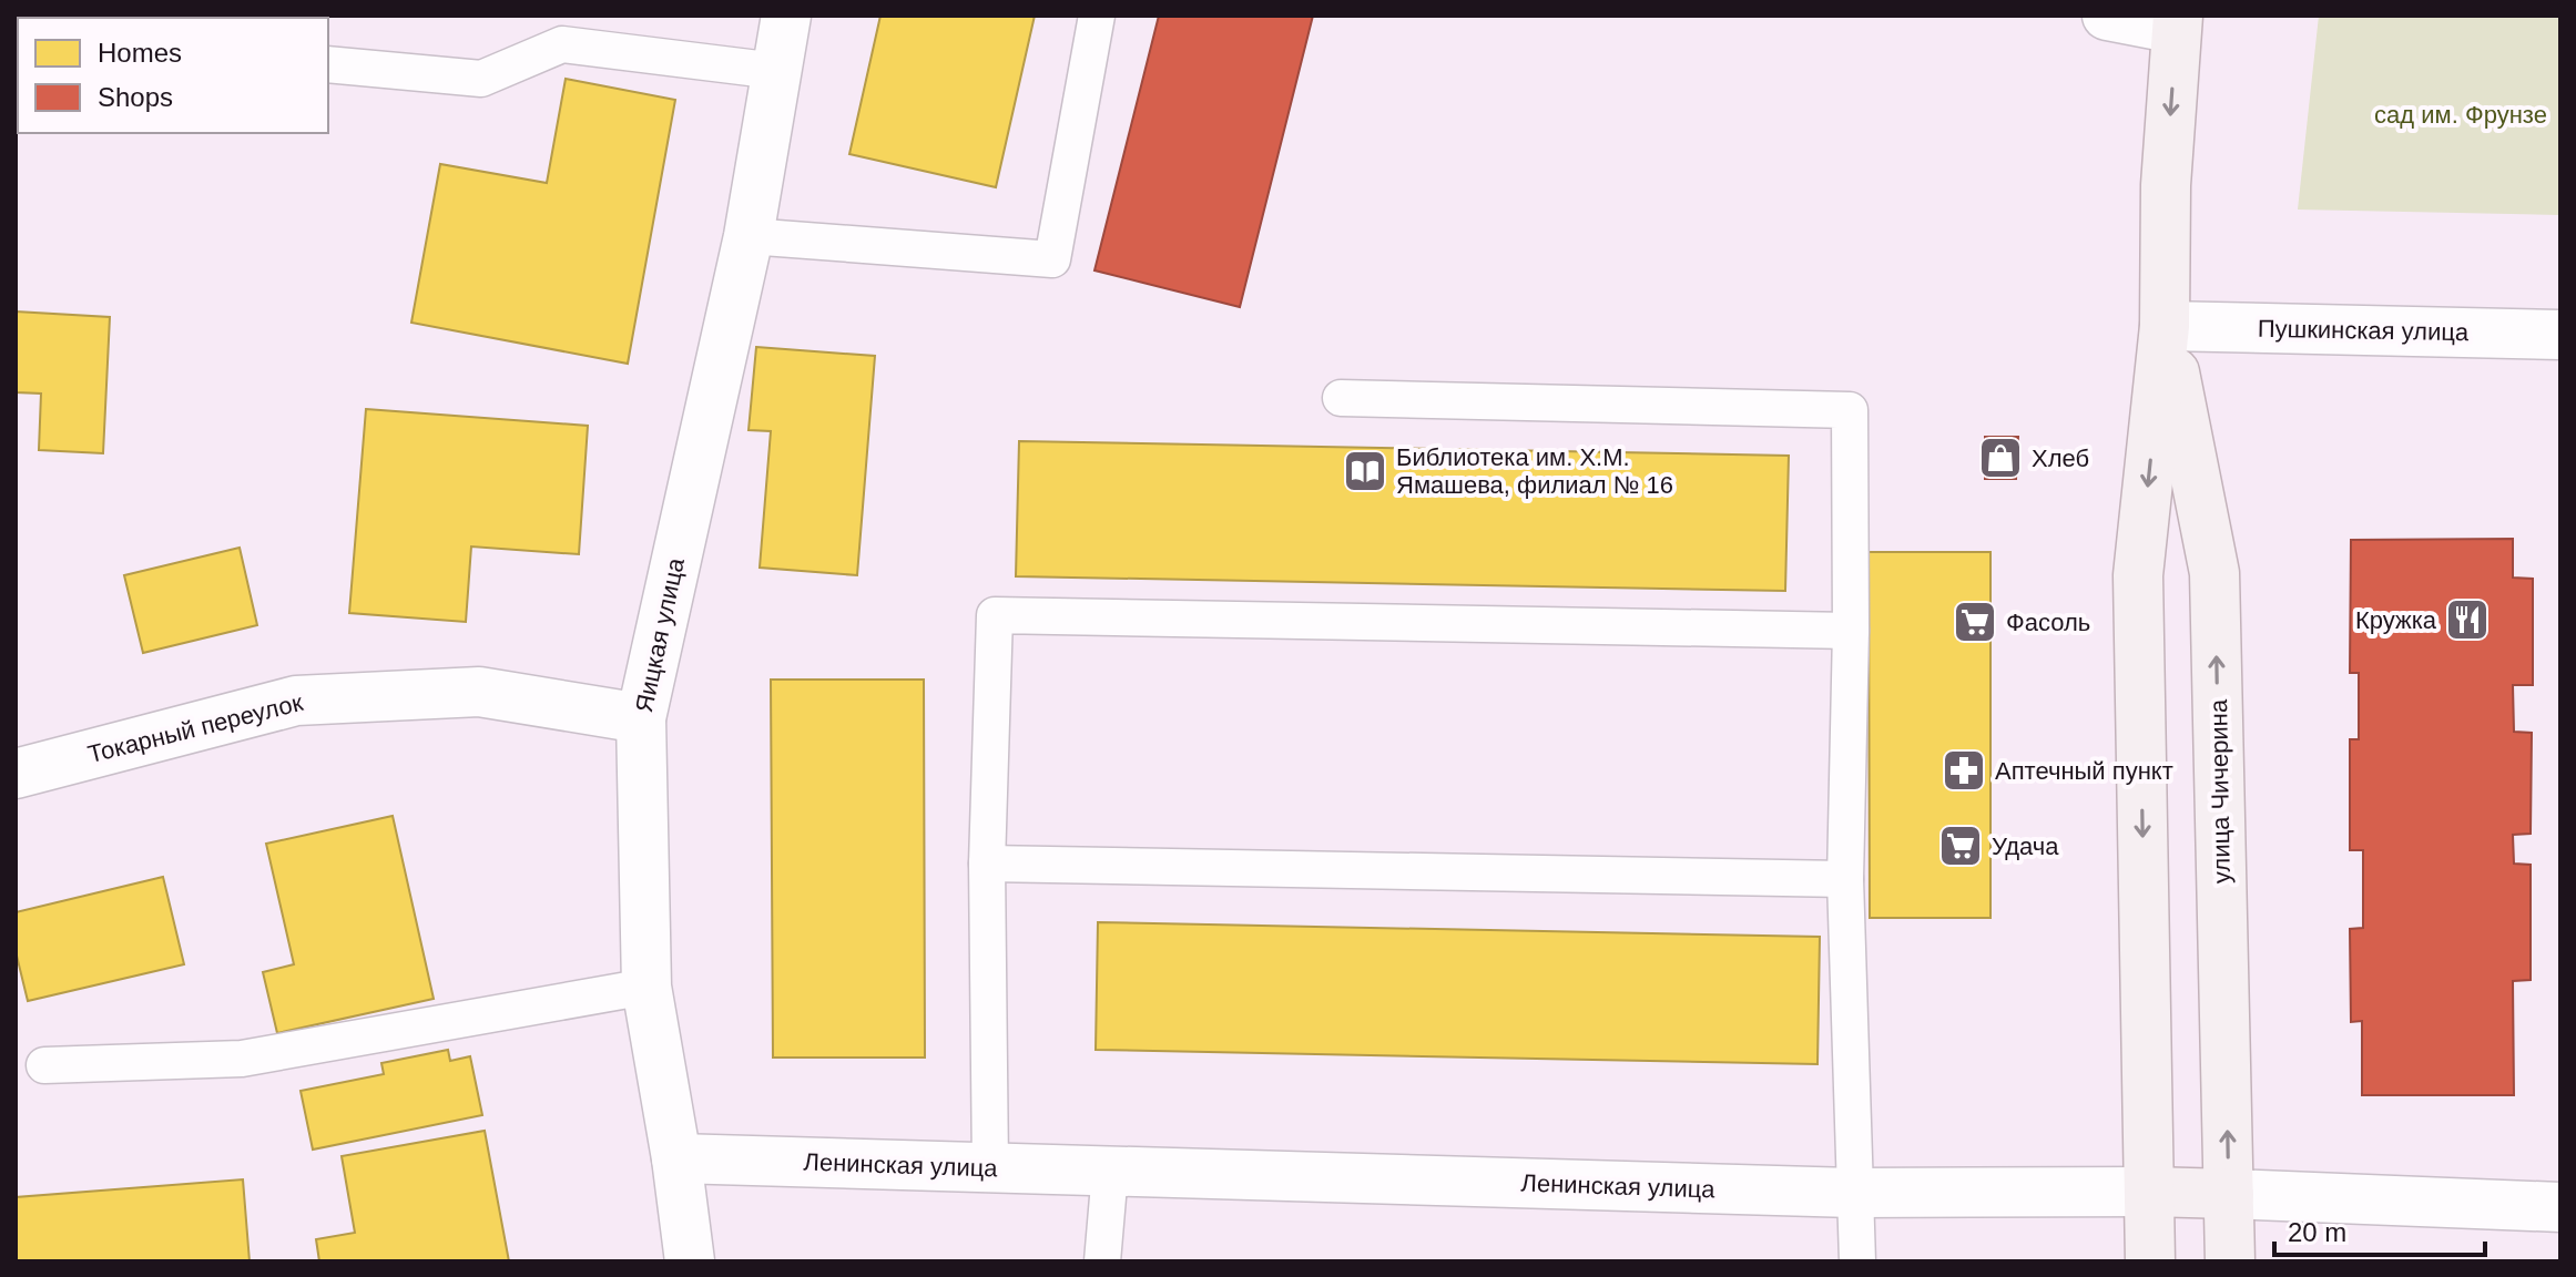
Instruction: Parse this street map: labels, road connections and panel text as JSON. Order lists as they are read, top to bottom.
{
  "streets": {
    "main road": ["улица Чичерина", "Ленинская улица"],
    "street": ["Пушкинская улица", "Яицкая улица", "Токарный переулок"]
  },
  "crossings": [
    ["Пушкинская улица", "улица Чичерина"],
    ["Яицкая улица", "Токарный переулок"],
    ["Яицкая улица", "Ленинская улица"],
    ["улица Чичерина", "Ленинская улица"]
  ],
  "parks": ["сад им. Фрунзе"],
  "places": {
    "shop": ["Хлеб"],
    "library": ["Библиотека им. Х.М. Ямашева, филиал № 16"],
    "restaurant": ["Кружка"],
    "supermarket": ["Фасоль", "Удача"],
    "pharmacy": ["Аптечный пункт"]
  },
  "legend": ["Homes", "Shops"],
  "scale_bar": "20 m"
}
